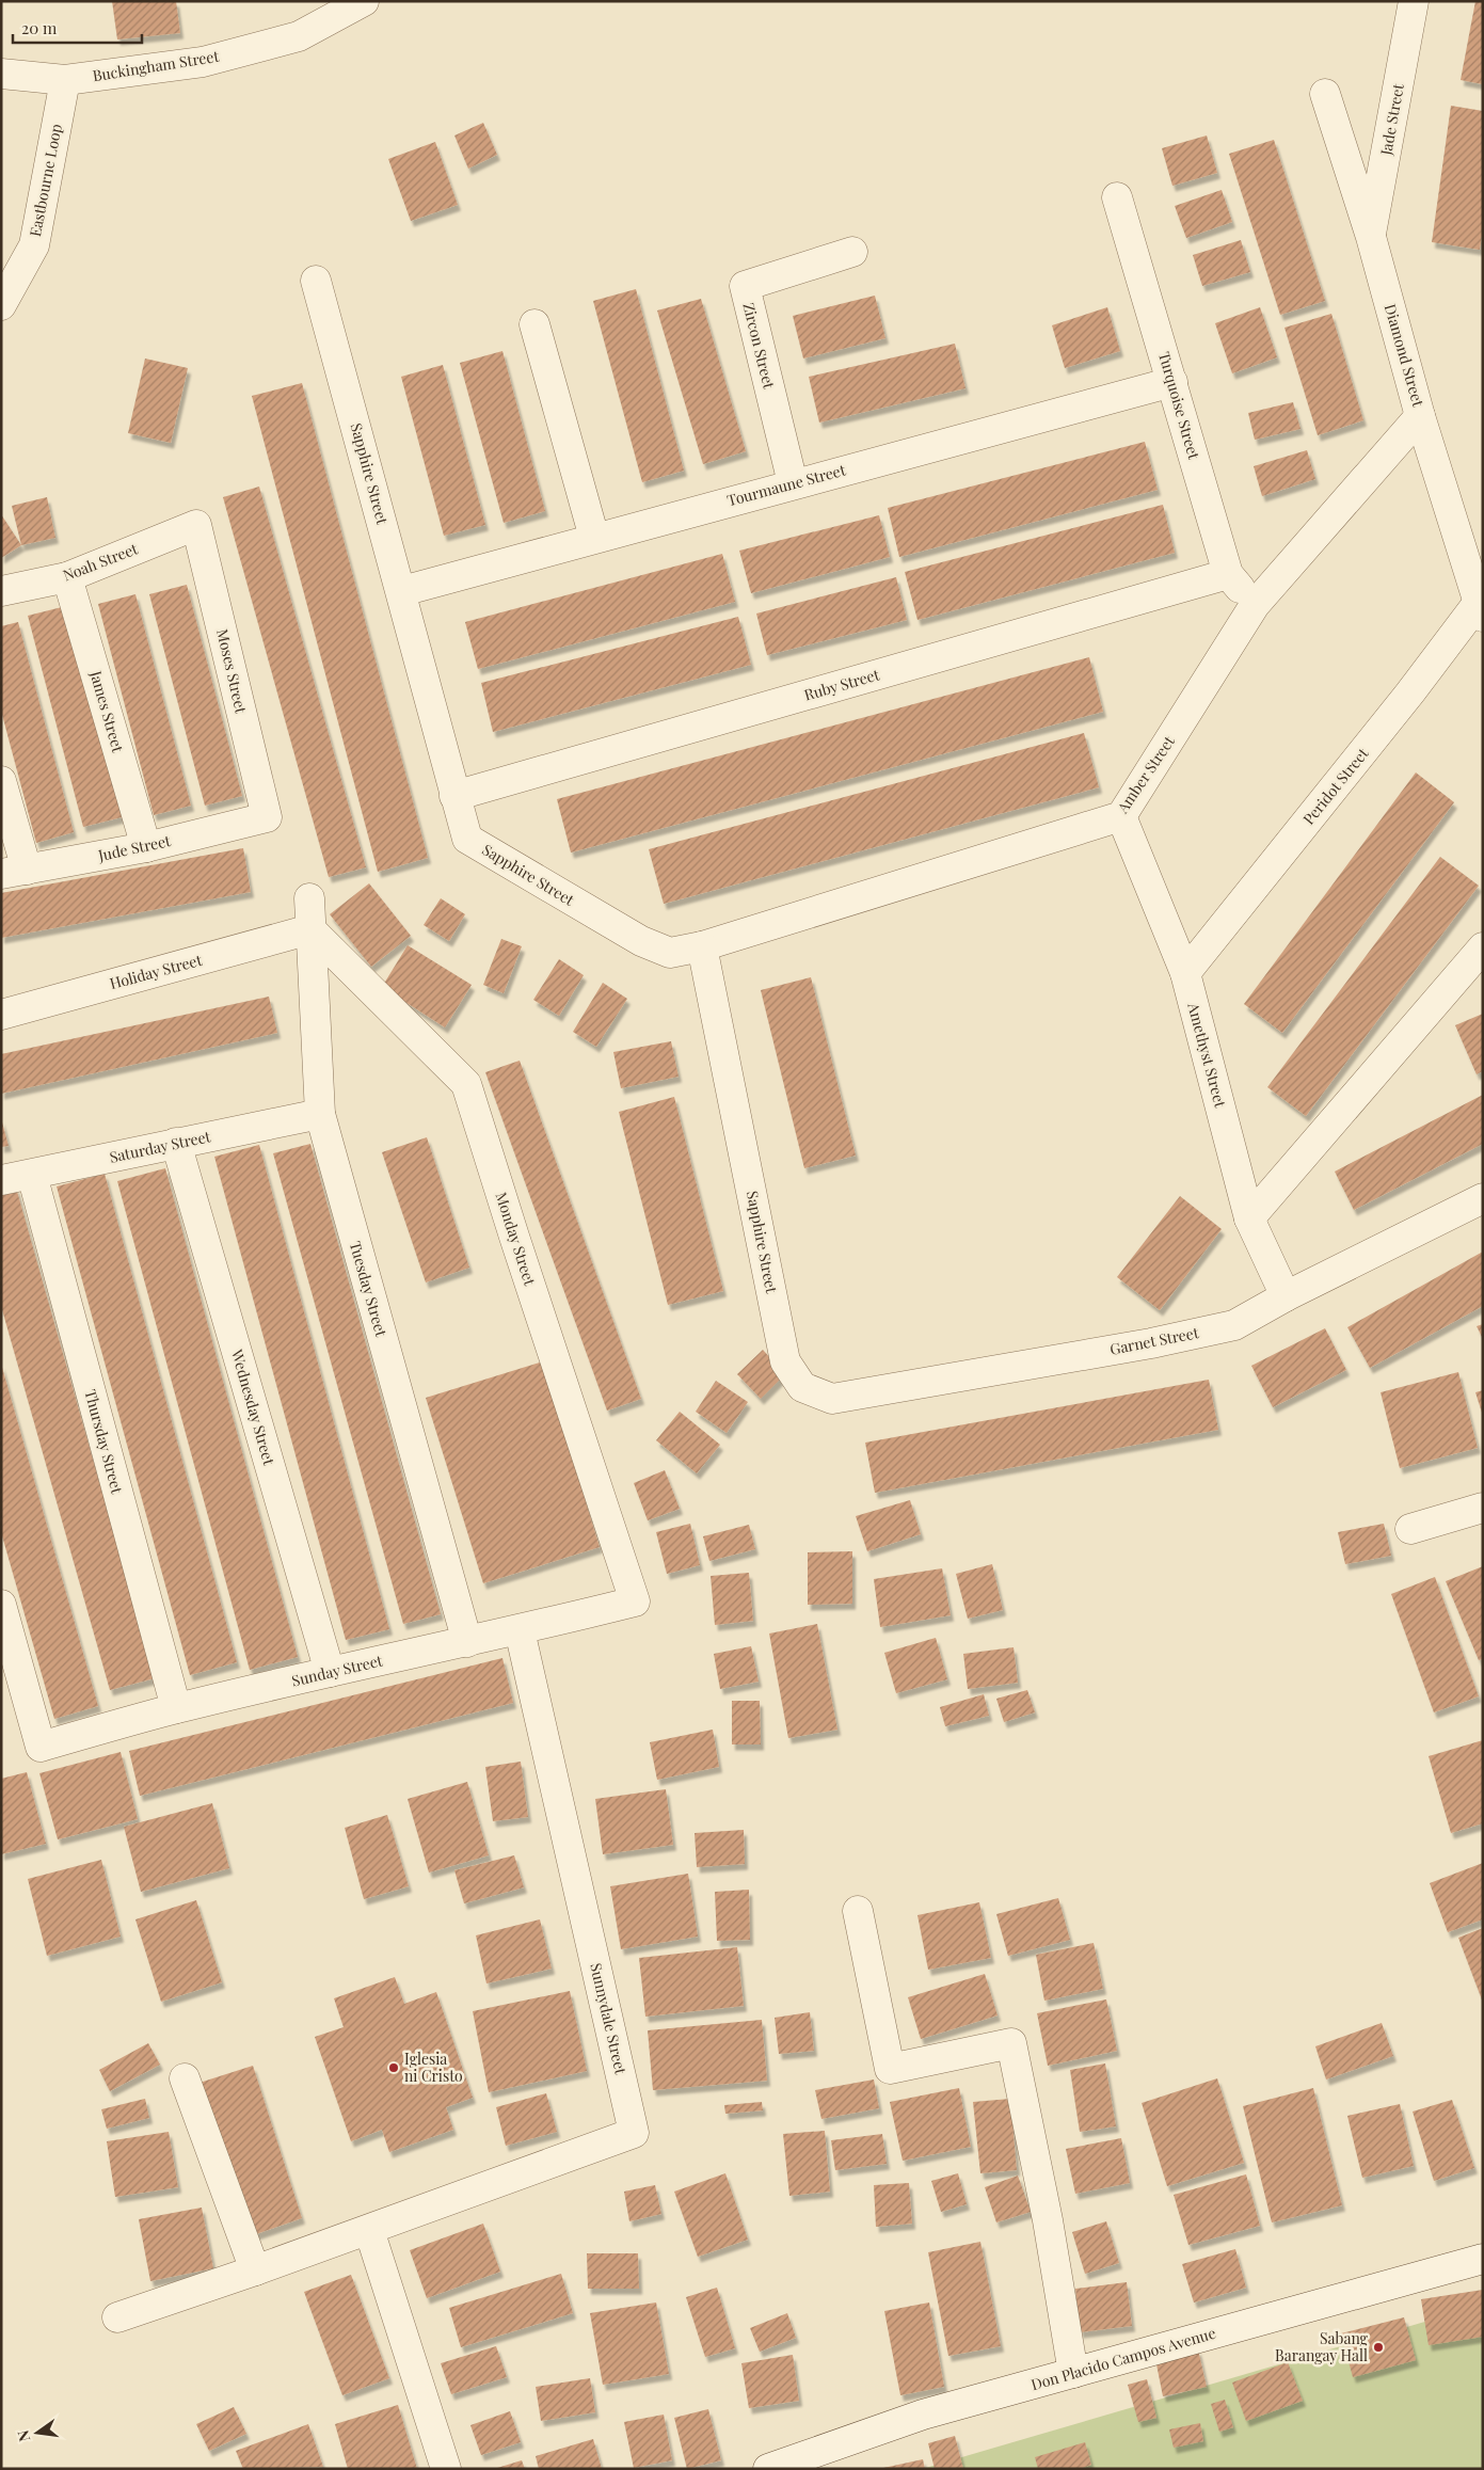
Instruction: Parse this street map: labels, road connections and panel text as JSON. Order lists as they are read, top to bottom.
{
  "streets": {
    "street": [
      "Buckingham Street",
      "Jade Street",
      "Eastbourne Loop",
      "Zircon Street",
      "Diamond Street",
      "Turquoise Street",
      "Sapphire Street",
      "Tourmaune Street",
      "Noah Street",
      "Moses Street",
      "Ruby Street",
      "James Street",
      "Amber Street",
      "Peridot Street",
      "Jude Street",
      "Holiday Street",
      "Amethyst Street",
      "Saturday Street",
      "Monday Street",
      "Tuesday Street",
      "Garnet Street",
      "Wednesday Street",
      "Thursday Street",
      "Sunday Street",
      "Sunnydale Street",
      "Don Placido Campos Avenue"
    ]
  },
  "crossings": [
    ["Buckingham Street", "Eastbourne Loop"],
    ["Jade Street", "Diamond Street"],
    ["Zircon Street", "Tourmaune Street"],
    ["Diamond Street", "Amber Street"],
    ["Diamond Street", "Peridot Street"],
    ["Turquoise Street", "Tourmaune Street"],
    ["Turquoise Street", "Ruby Street"],
    ["Turquoise Street", "Amber Street"],
    ["Sapphire Street", "Tourmaune Street"],
    ["Sapphire Street", "Ruby Street"],
    ["Sapphire Street", "Amber Street"],
    ["Sapphire Street", "Garnet Street"],
    ["Noah Street", "Moses Street"],
    ["Noah Street", "James Street"],
    ["Moses Street", "Jude Street"],
    ["James Street", "Jude Street"],
    ["Amber Street", "Amethyst Street"],
    ["Peridot Street", "Amethyst Street"],
    ["Holiday Street", "Monday Street"],
    ["Holiday Street", "Tuesday Street"],
    ["Amethyst Street", "Garnet Street"],
    ["Saturday Street", "Tuesday Street"],
    ["Saturday Street", "Wednesday Street"],
    ["Saturday Street", "Thursday Street"],
    ["Monday Street", "Tuesday Street"],
    ["Monday Street", "Sunday Street"],
    ["Tuesday Street", "Sunday Street"],
    ["Wednesday Street", "Sunday Street"],
    ["Thursday Street", "Sunday Street"],
    ["Sunday Street", "Sunnydale Street"]
  ],
  "places": ["Iglesia ni Cristo", "Sabang Barangay Hall"],
  "scale_bar": "20 m",
  "north": "left"
}
